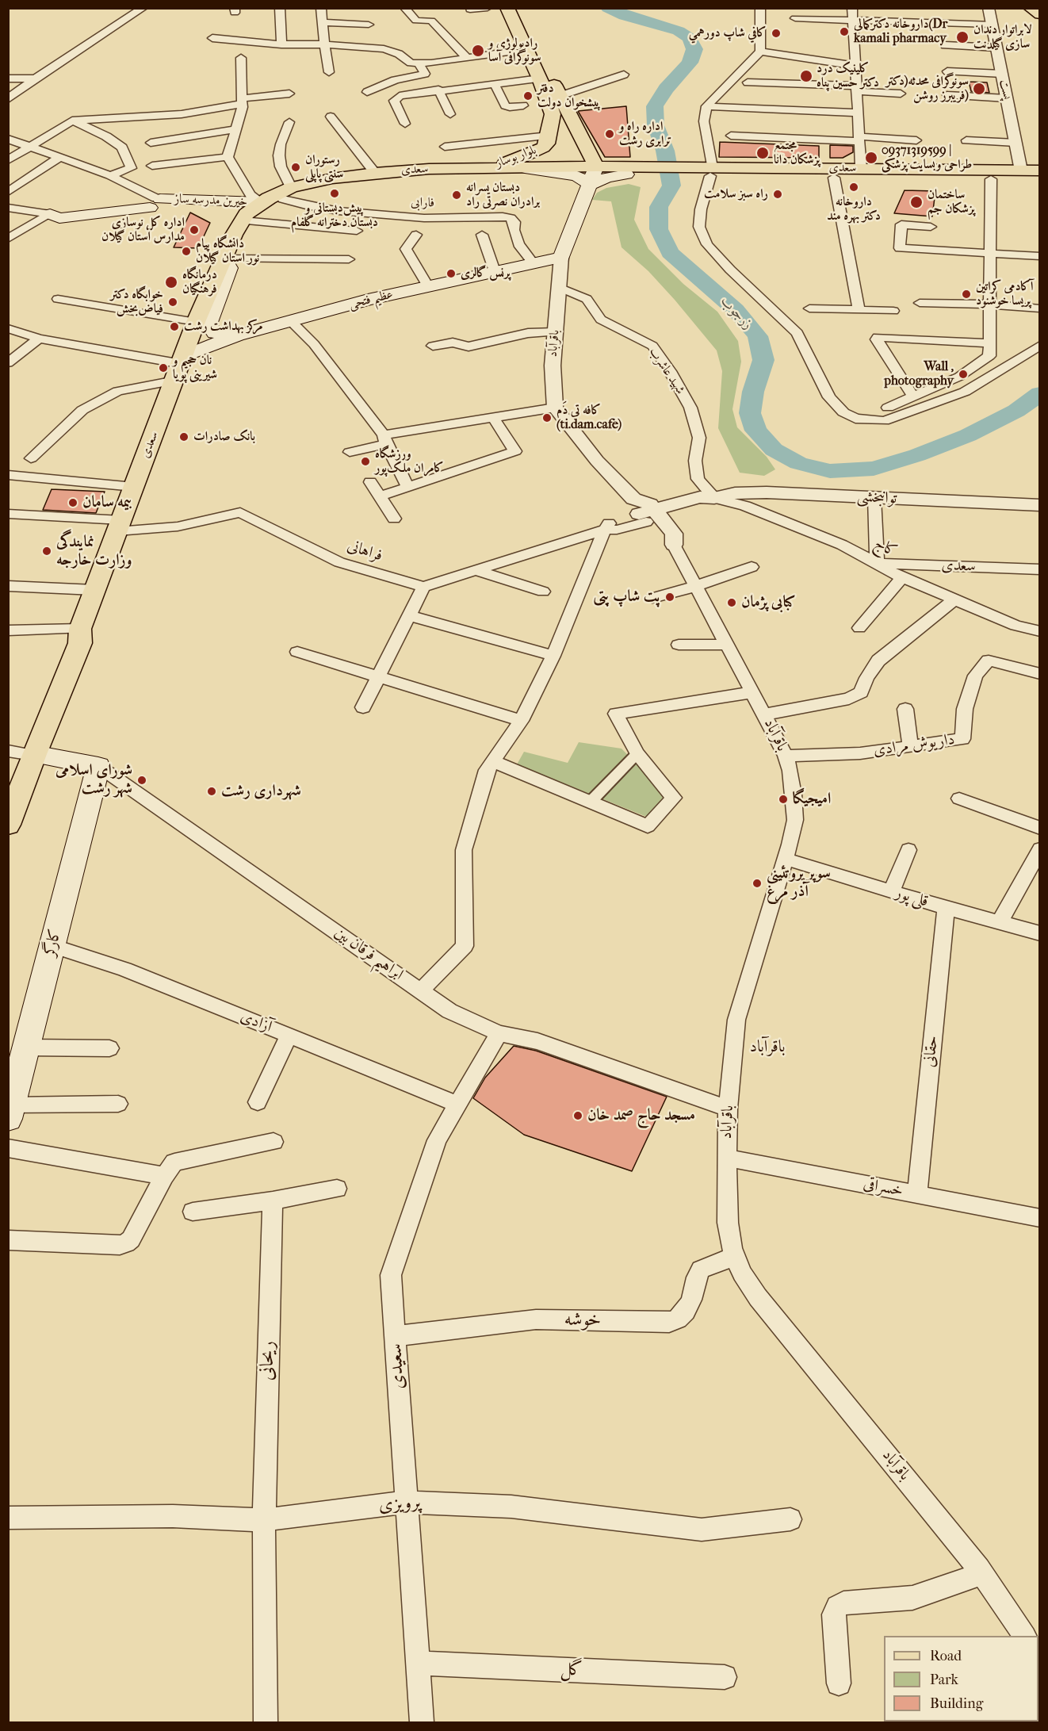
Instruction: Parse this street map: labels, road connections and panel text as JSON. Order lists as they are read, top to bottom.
{
  "streets": {
    "main road": [
      "بلوار بوسار",
      "سعدی",
      "خیرین مدرسه ساز",
      "عظیم فتحی",
      "باقرآباد",
      "کارگر",
      "ابراهیم فرقان بین"
    ],
    "street": [
      "پست",
      "فارابی",
      "شهید عاشرب",
      "توانبخشی",
      "کاج",
      "فراهانی",
      "داریوش مرادی",
      "قلی پور",
      "آزادی",
      "حقانی",
      "خسراقی",
      "خوشه",
      "ریحانی",
      "سعیدی",
      "پرویزی",
      "گل"
    ]
  },
  "crossings": [
    ["پست", "سعدی"],
    ["بلوار بوسار", "سعدی"],
    ["سعدی", "خیرین مدرسه ساز"],
    ["سعدی", "فارابی"],
    ["سعدی", "عظیم فتحی"],
    ["سعدی", "باقرآباد"],
    ["سعدی", "کاج"],
    ["سعدی", "فراهانی"],
    ["سعدی", "ابراهیم فرقان بین"],
    ["فارابی", "عظیم فتحی"],
    ["عظیم فتحی", "باقرآباد"],
    ["باقرآباد", "شهید عاشرب"],
    ["باقرآباد", "توانبخشی"],
    ["باقرآباد", "داریوش مرادی"],
    ["باقرآباد", "قلی پور"],
    ["باقرآباد", "ابراهیم فرقان بین"],
    ["باقرآباد", "خسراقی"],
    ["باقرآباد", "خوشه"],
    ["شهید عاشرب", "توانبخشی"],
    ["شهید عاشرب", "کاج"],
    ["توانبخشی", "کاج"],
    ["قلی پور", "حقانی"],
    ["کارگر", "ابراهیم فرقان بین"],
    ["کارگر", "آزادی"],
    ["ابراهیم فرقان بین", "سعیدی"],
    ["آزادی", "سعیدی"],
    ["حقانی", "خسراقی"],
    ["خوشه", "سعیدی"],
    ["ریحانی", "پرویزی"],
    ["سعیدی", "پرویزی"],
    ["سعیدی", "گل"]
  ],
  "districts": ["باقرآباد"],
  "water": ["زرجوب"],
  "places": [
    "داروخانه دکترکمالی(Dr kamali pharmacy",
    "كافي شاپ دورهمي",
    "لابراتوار دندان سازی گیلدنت",
    "رادیولوژی و سونوگرافی آسا",
    "کلینیک درد دکتر حسین پناه",
    "سونوگرافی محدثه(دکتر فریبرز روشن)",
    "دفتر پیشخوان دولت",
    "اداره راه و ترابری رشت",
    "مجتمع پزشکان دانا",
    "09371319599 | طراحی وبسایت پزشکی",
    "رستوران سنتی پاپلی",
    "داروخانه دکتر بهره مند",
    "پیش‌دبستانی و دبستان دخترانه گلفام",
    "راه سبز سلامت",
    "دبستان پسرانه برادران نصرتی راد",
    "ساختمان پزشکان جم",
    "اداره کل نوسازی مدارس استان گیلان",
    "دانشگاه پیام نور استان گیلان",
    "پرنس گالری",
    "درمانگاه فرهنگیان",
    "آکادمی کراتین پریسا خوشنود",
    "خوابگاه دکتر فیاض‌بخش",
    "مرکز بهداشت رشت",
    "نان حجیم و شیرینی پویا",
    "Wall , photography",
    "کافه تی دَم (ti.dam.cafe)",
    "بانک صادرات",
    "ورزشگاه کامران ملک‌پور",
    "بیمه سامان",
    "نمایندگی وزارت خارجه",
    "پت شاپ پتی",
    "کبابی پژمان",
    "شورای اسلامی شهر رشت",
    "شهرداری رشت",
    "امیجیگا",
    "سوپر پروتئینی آذر مرغ",
    "مسجد حاج صمد خان"
  ],
  "legend": ["Road", "Park", "Building"]
}
